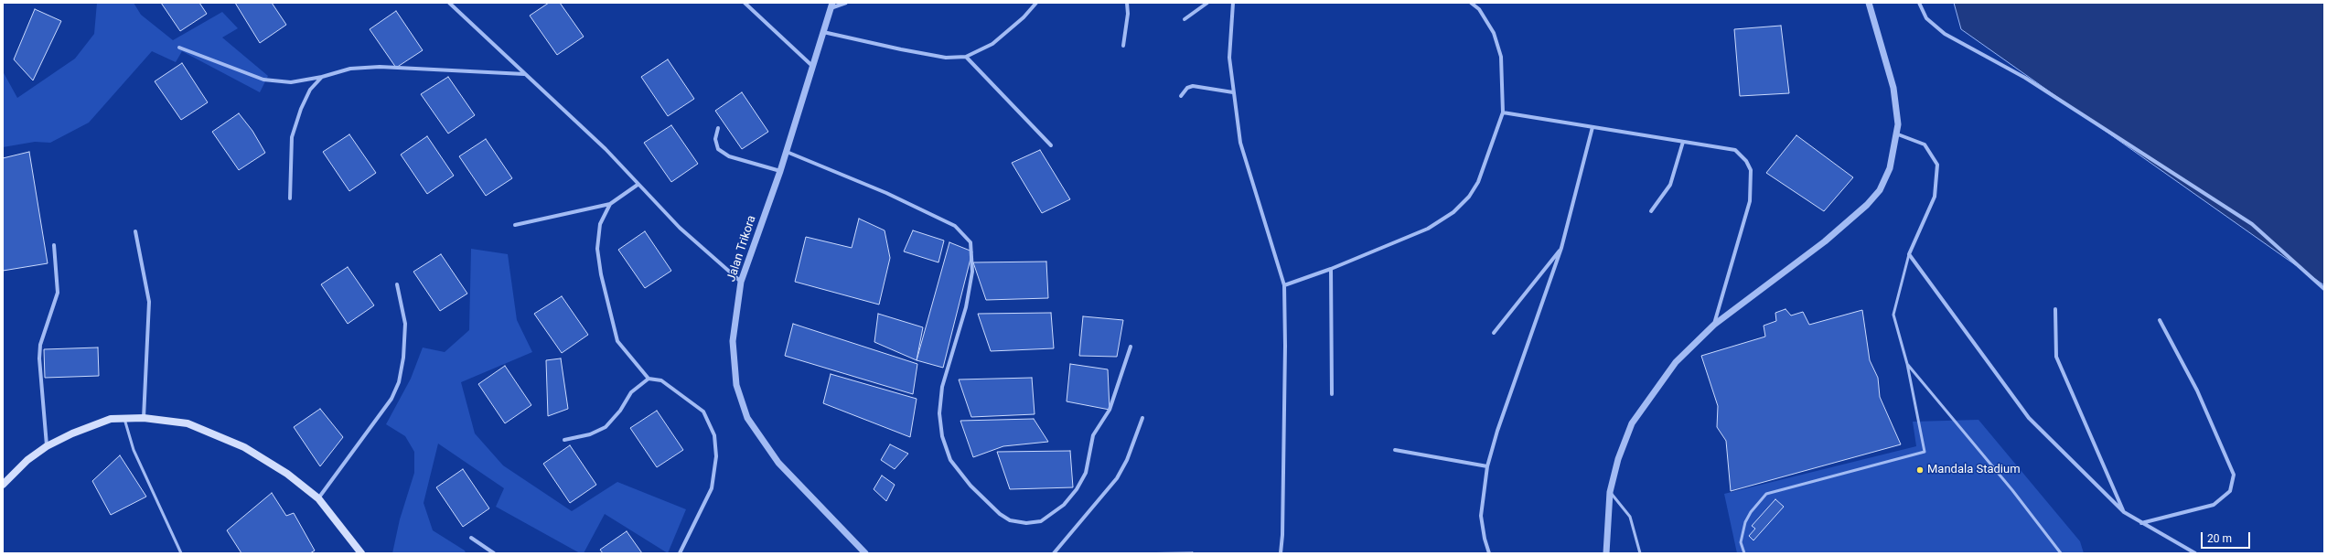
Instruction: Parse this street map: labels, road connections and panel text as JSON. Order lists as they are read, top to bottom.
{
  "streets": {
    "street": ["Jalan Trikora"]
  },
  "places": ["Mandala Stadium"],
  "scale_bar": "20 m"
}
